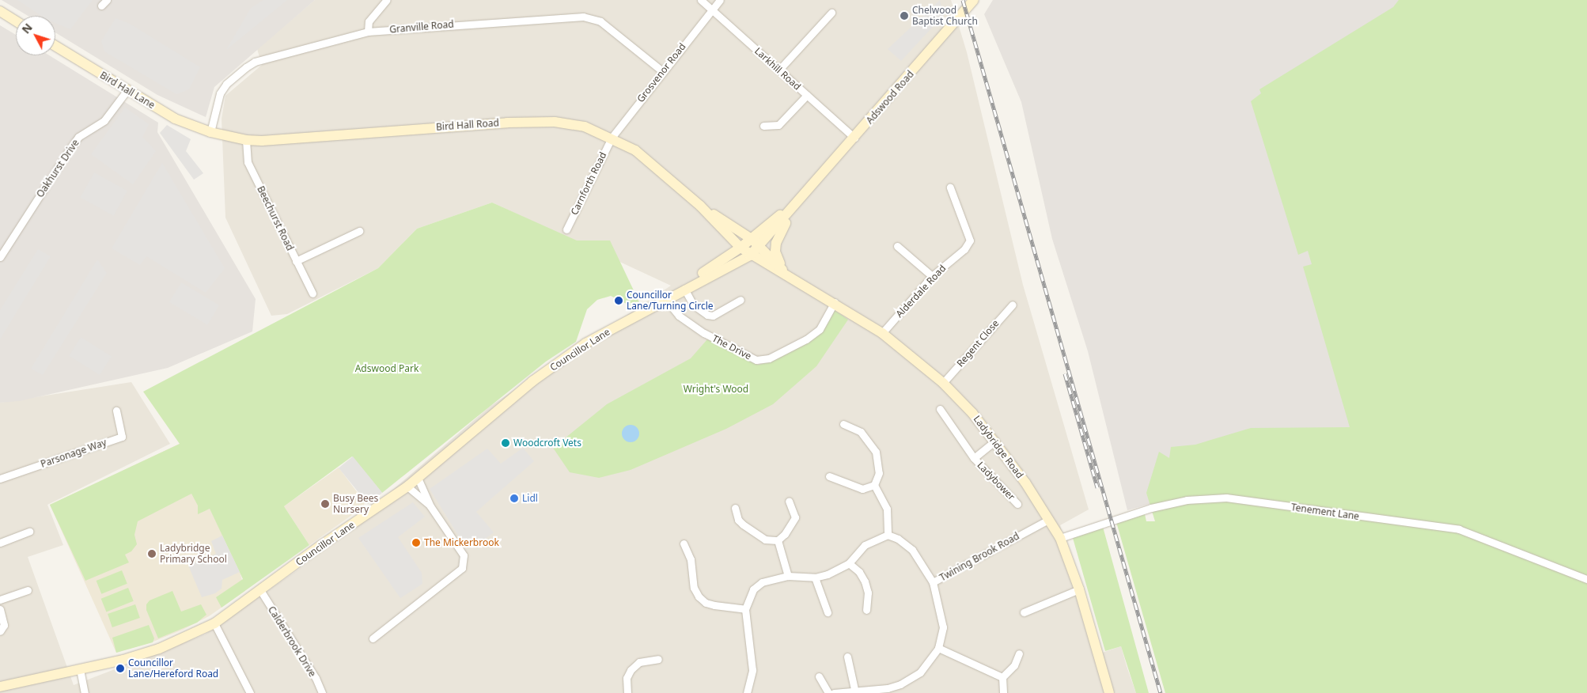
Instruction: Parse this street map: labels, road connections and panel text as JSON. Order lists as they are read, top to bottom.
{
  "streets": {
    "street": [
      "Granville Road",
      "Larkhill Road",
      "Grosvenor Road",
      "Bird Hall Lane",
      "Adswood Road",
      "Bird Hall Road",
      "Oakhurst Drive",
      "Carnforth Road",
      "Beechurst Road",
      "Alderdale Road",
      "Regent Close",
      "The Drive",
      "Councillor Lane",
      "Ladybridge Road",
      "Parsonage Way",
      "Ladybower",
      "Tenement Lane",
      "Twining Brook Road",
      "Calderbrook Drive"
    ]
  },
  "crossings": [
    ["Granville Road", "Grosvenor Road"],
    ["Granville Road", "Bird Hall Lane"],
    ["Granville Road", "Bird Hall Road"],
    ["Larkhill Road", "Grosvenor Road"],
    ["Larkhill Road", "Adswood Road"],
    ["Grosvenor Road", "Bird Hall Road"],
    ["Grosvenor Road", "Carnforth Road"],
    ["Bird Hall Lane", "Bird Hall Road"],
    ["Bird Hall Lane", "Oakhurst Drive"],
    ["Adswood Road", "Bird Hall Road"],
    ["Adswood Road", "Councillor Lane"],
    ["Adswood Road", "Ladybridge Road"],
    ["Bird Hall Road", "Carnforth Road"],
    ["Bird Hall Road", "Beechurst Road"],
    ["Bird Hall Road", "Councillor Lane"],
    ["Bird Hall Road", "Ladybridge Road"],
    ["Alderdale Road", "Ladybridge Road"],
    ["Regent Close", "Ladybridge Road"],
    ["The Drive", "Councillor Lane"],
    ["The Drive", "Ladybridge Road"],
    ["Councillor Lane", "Ladybridge Road"],
    ["Councillor Lane", "Calderbrook Drive"],
    ["Ladybridge Road", "Ladybower"],
    ["Ladybridge Road", "Tenement Lane"],
    ["Ladybridge Road", "Twining Brook Road"]
  ],
  "parks": ["Adswood Park", "Wright's Wood"],
  "places": [
    "Chelwood Baptist Church",
    "Councillor Lane/Turning Circle",
    "Woodcroft Vets",
    "Lidl",
    "Busy Bees Nursery",
    "The Mickerbrook",
    "Ladybridge Primary School",
    "Councillor Lane/Hereford Road"
  ],
  "north": "top left"
}
